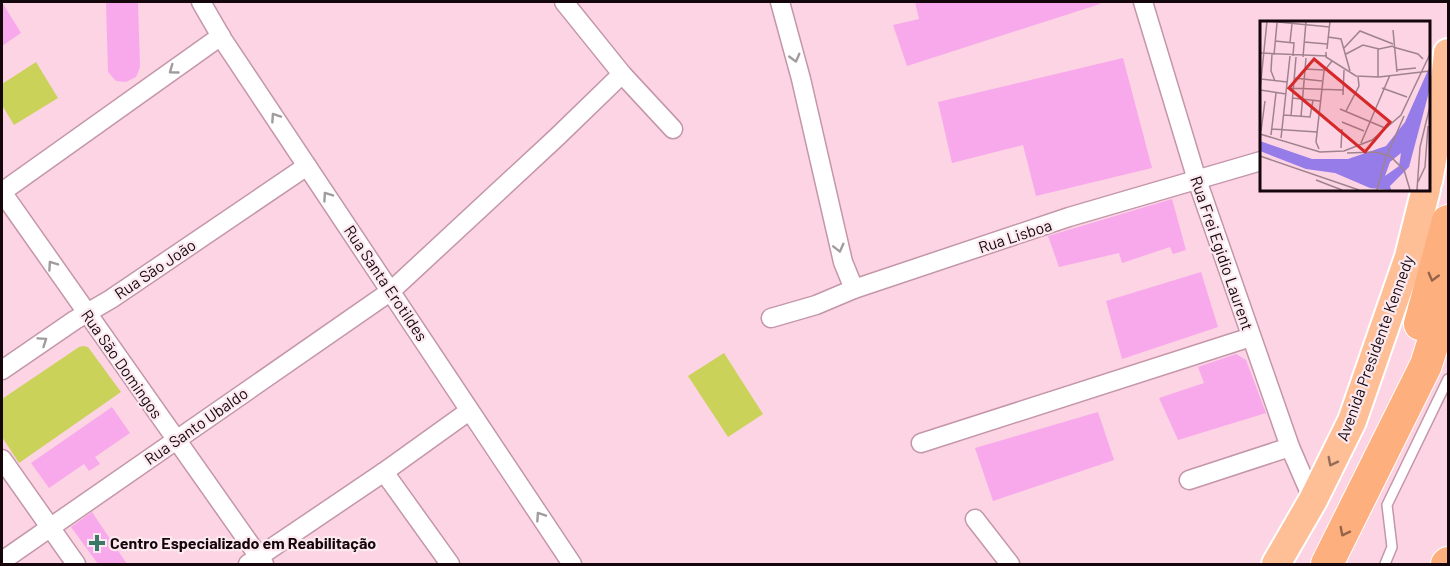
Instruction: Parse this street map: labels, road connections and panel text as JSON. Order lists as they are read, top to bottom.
{
  "streets": {
    "highway": ["Avenida Presidente Kennedy"],
    "street": [
      "Rua Lisboa",
      "Rua Frei Egidio Laurent",
      "Rua São João",
      "Rua Santa Erotildes",
      "Rua São Domingos",
      "Rua Santo Ubaldo"
    ]
  },
  "crossings": [
    ["Rua Lisboa", "Rua Frei Egidio Laurent"],
    ["Rua Frei Egidio Laurent", "Avenida Presidente Kennedy"],
    ["Rua São João", "Rua Santa Erotildes"],
    ["Rua São João", "Rua São Domingos"],
    ["Rua Santa Erotildes", "Rua Santo Ubaldo"],
    ["Rua São Domingos", "Rua Santo Ubaldo"]
  ],
  "one_way": ["Rua Santa Erotildes"],
  "places": {
    "health": ["Centro Especializado em Reabilitação"]
  }
}
